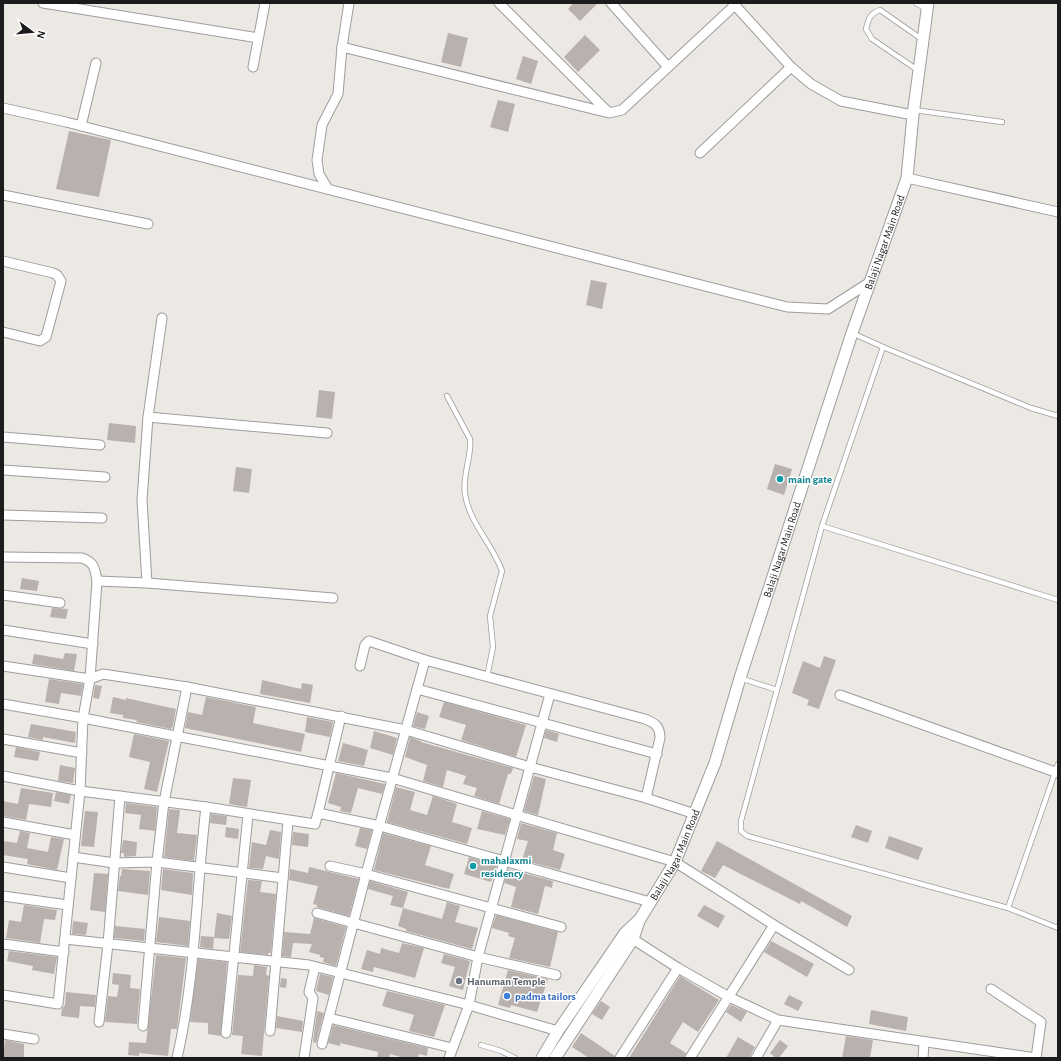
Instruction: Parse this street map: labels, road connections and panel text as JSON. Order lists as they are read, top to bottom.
{
  "streets": {
    "street": ["Balaji Nagar Main Road"]
  },
  "places": [
    "main gate",
    "mahalaxmi residency",
    "Hanuman Temple",
    "padma tailors"
  ],
  "north": "right"
}
